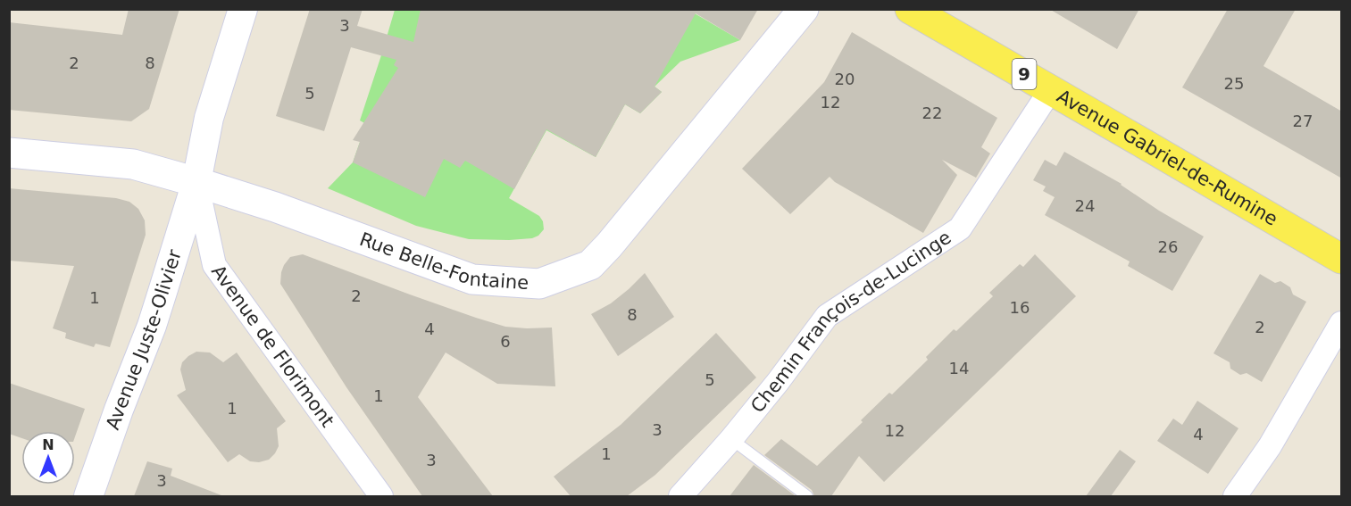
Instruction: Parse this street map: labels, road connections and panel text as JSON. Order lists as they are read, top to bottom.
{
  "streets": {
    "main road": ["9", "Avenue Gabriel-de-Rumine", "Rue Belle-Fontaine"],
    "street": ["Chemin François-de-Lucinge", "Avenue Juste-Olivier", "Avenue de Florimont"]
  },
  "crossings": [
    ["Avenue Gabriel-de-Rumine", "Chemin François-de-Lucinge"],
    ["Rue Belle-Fontaine", "Avenue Juste-Olivier"],
    ["Rue Belle-Fontaine", "Avenue de Florimont"],
    ["Avenue Juste-Olivier", "Avenue de Florimont"]
  ],
  "house_numbers": [
    "3",
    "2",
    "8",
    "20",
    "25",
    "5",
    "12",
    "22",
    "27",
    "24",
    "26",
    "2",
    "1",
    "16",
    "8",
    "2",
    "4",
    "6",
    "14",
    "5",
    "1",
    "1",
    "3",
    "12",
    "4",
    "1",
    "3",
    "3"
  ],
  "north": "top"
}
